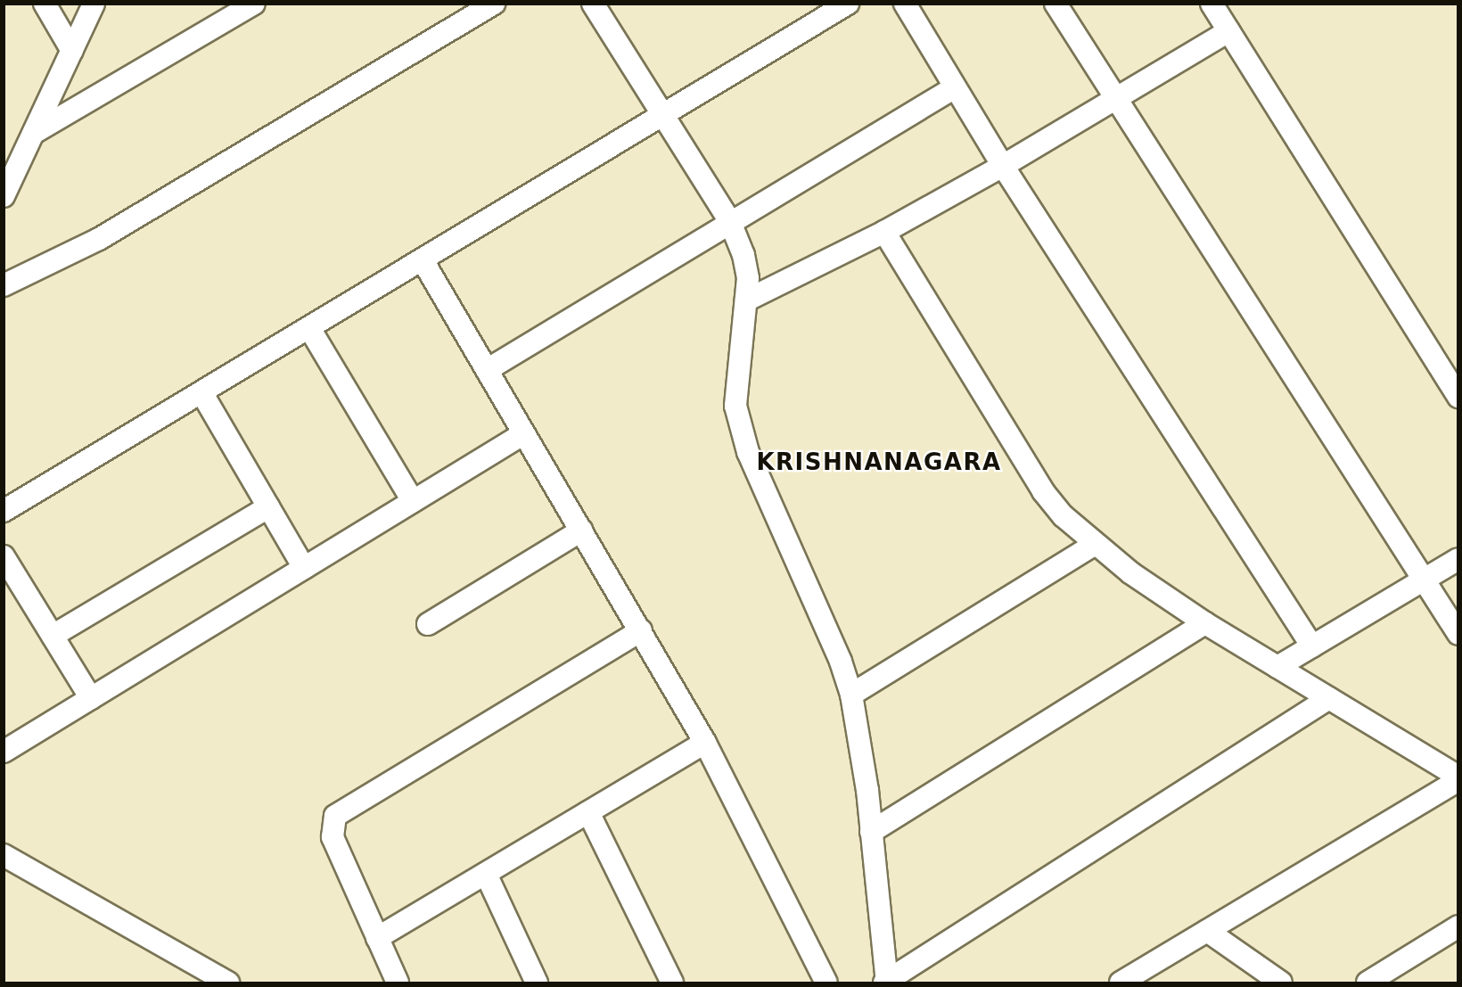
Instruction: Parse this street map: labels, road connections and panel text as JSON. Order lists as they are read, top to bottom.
{
  "districts": ["KRISHNANAGARA"]
}
